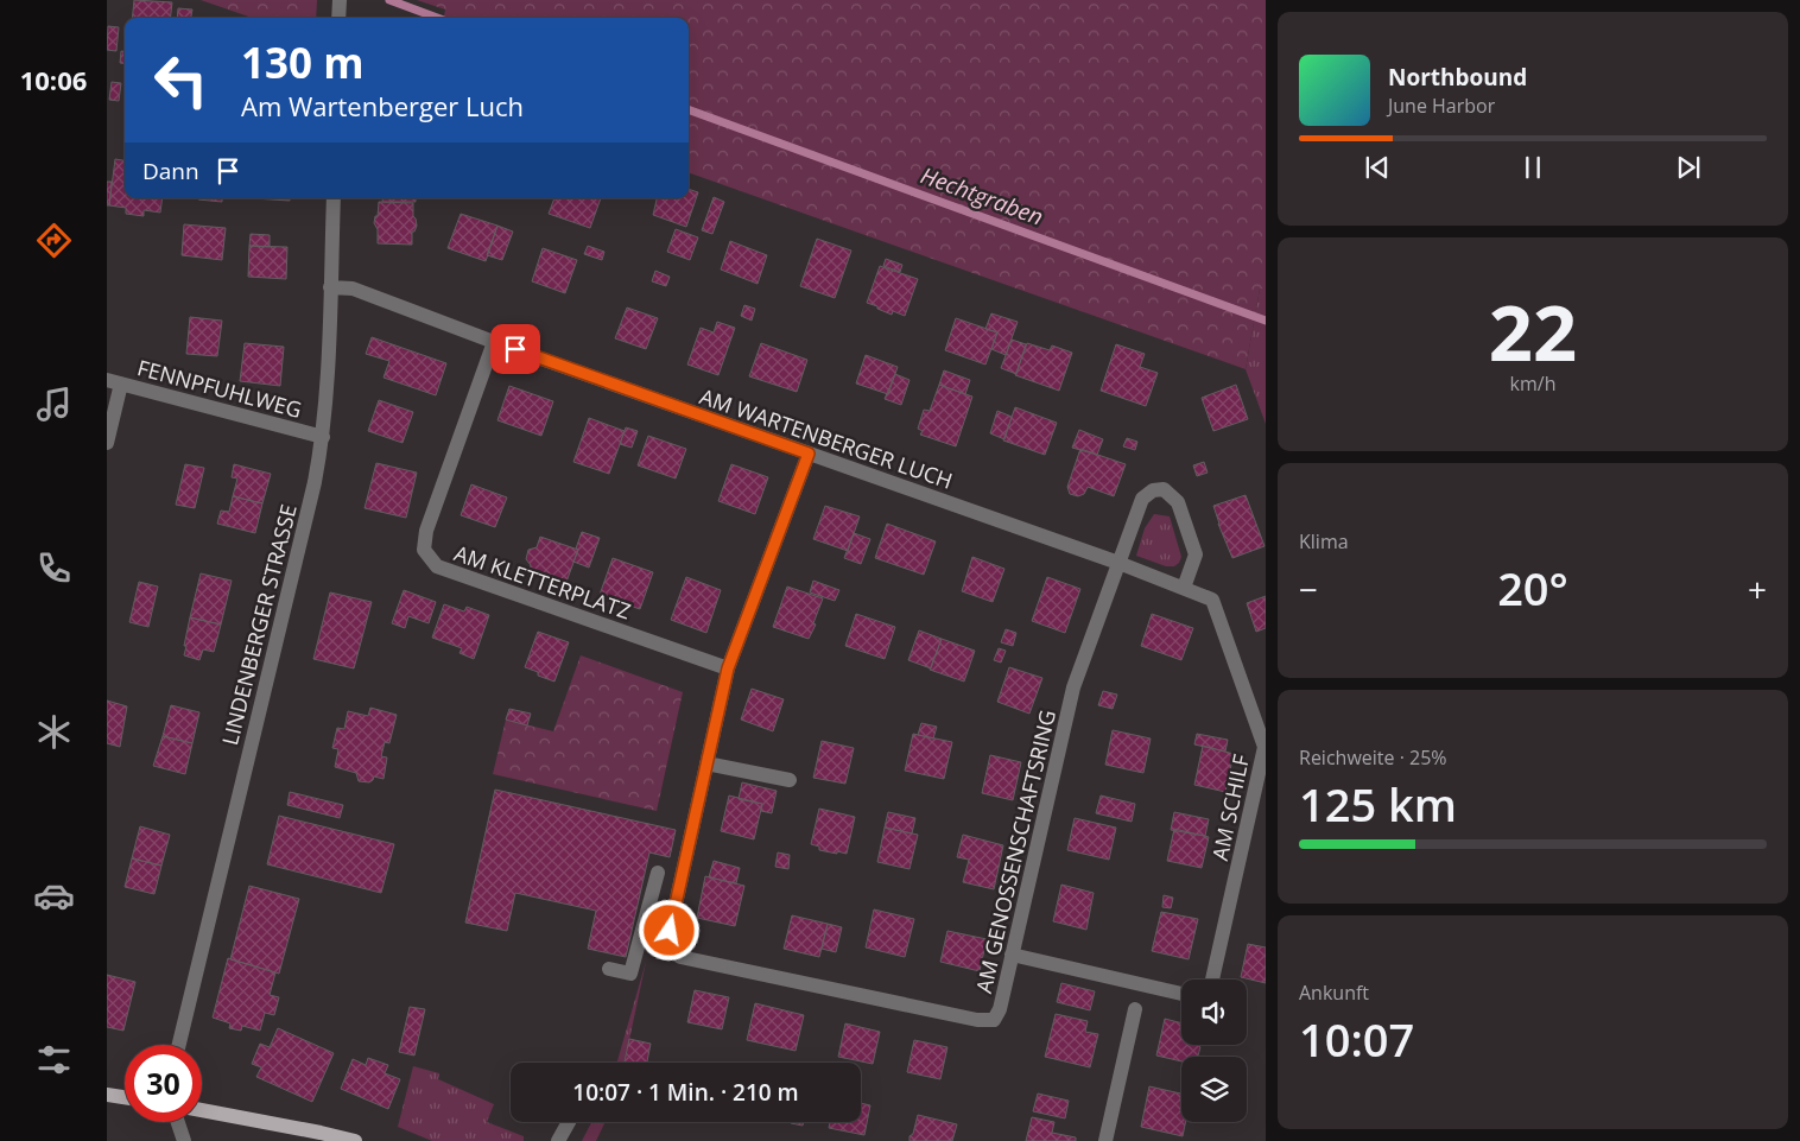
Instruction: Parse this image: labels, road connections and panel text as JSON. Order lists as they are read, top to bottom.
{
  "streets": {
    "street": [
      "FENNPFUHLWEG",
      "AM WARTENBERGER LUCH",
      "AM KLETTERPLATZ",
      "LINDENBERGER STRASSE",
      "AM SCHILF",
      "AM GENOSSENSCHAFTSRING"
    ]
  },
  "crossings": [
    ["FENNPFUHLWEG", "LINDENBERGER STRASSE"],
    ["AM WARTENBERGER LUCH", "AM KLETTERPLATZ"],
    ["AM WARTENBERGER LUCH", "LINDENBERGER STRASSE"],
    ["AM WARTENBERGER LUCH", "AM SCHILF"],
    ["AM WARTENBERGER LUCH", "AM GENOSSENSCHAFTSRING"],
    ["AM KLETTERPLATZ", "AM GENOSSENSCHAFTSRING"],
    ["AM SCHILF", "AM GENOSSENSCHAFTSRING"]
  ],
  "water": ["Hechtgraben"],
  "page": {
    "tabs": "10:06",
    "turn": ["130 m", "Am Wartenberger Luch"],
    "song": ["Northbound", "June Harbor"],
    "then": "Dann",
    "tile": [
      ["22", "km/h"],
      "Klima",
      ["Reichweite · 25%", "125 km"],
      ["Ankunft", "10:07"]
    ],
    "heat": ["−", "20°", "+"],
    "limit": "30",
    "trip": "10:07 · 1 Min. · 210 m"
  }
}
